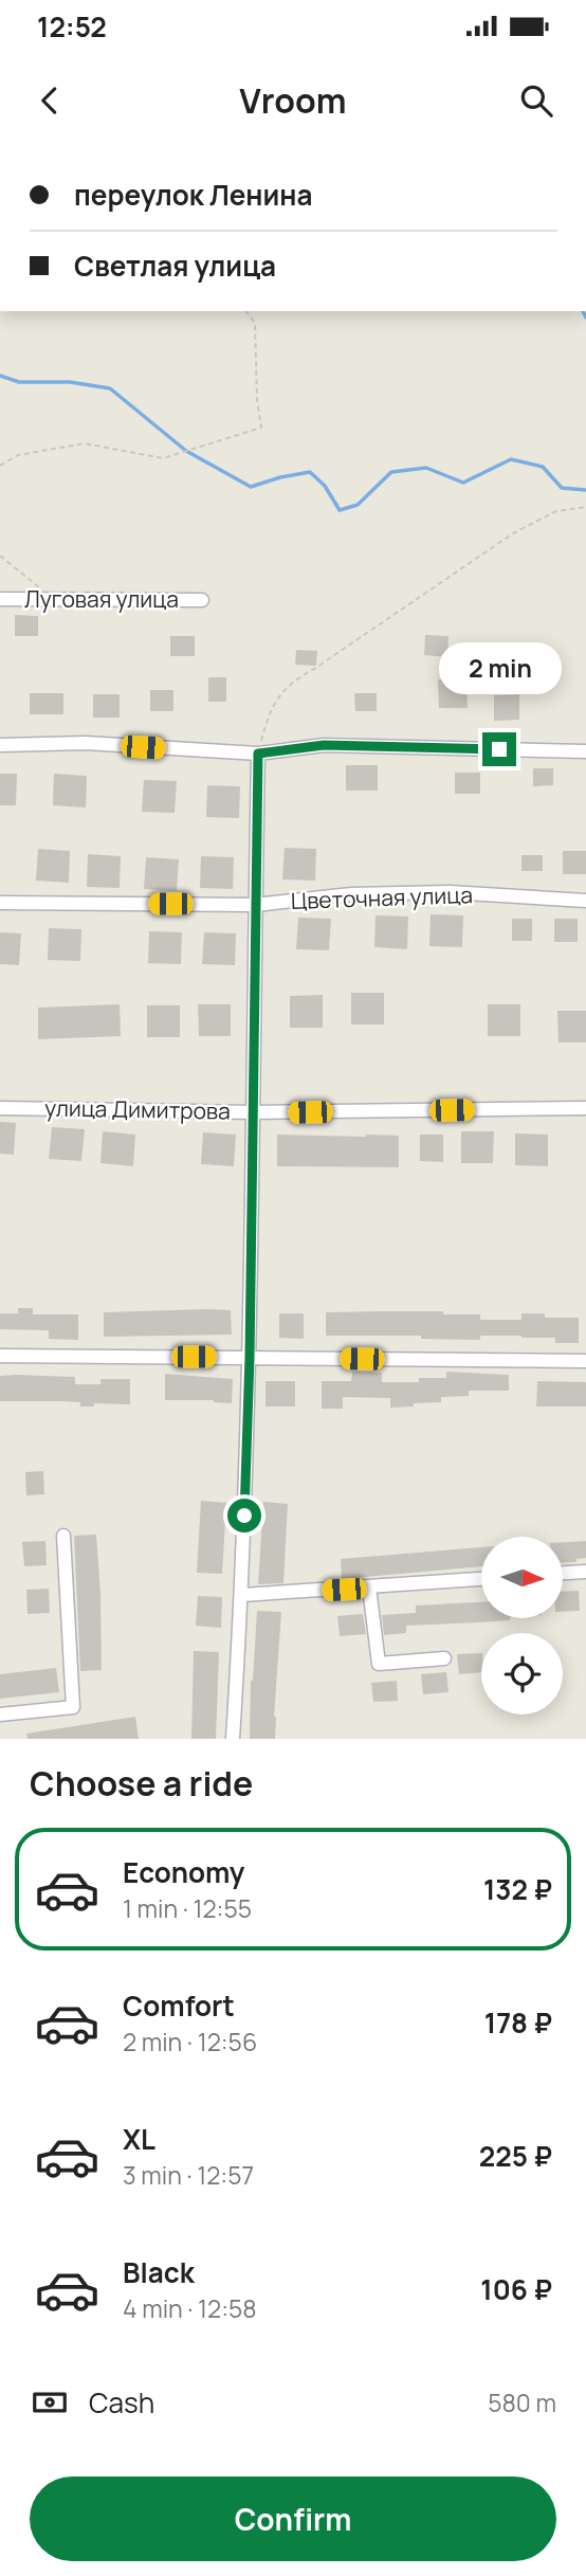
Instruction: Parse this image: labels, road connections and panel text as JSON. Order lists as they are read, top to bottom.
{
  "streets": {
    "street": ["Луговая улица", "Цветочная улица", "улица Димитрова"]
  },
  "north": "right",
  "page": {
    "status": "12:52",
    "header": "Vroom",
    "banner": ["переулок Ленина", "Светлая улица"],
    "bubble": "2 min",
    "heading": "Choose a ride",
    "list": [
      {
        "name": "Economy",
        "note": "1 min · 12:55",
        "value": "132 ₽"
      },
      {
        "name": "Comfort",
        "note": "2 min · 12:56",
        "value": "178 ₽"
      },
      {
        "name": "XL",
        "note": "3 min · 12:57",
        "value": "225 ₽"
      },
      {
        "name": "Black",
        "note": "4 min · 12:58",
        "value": "106 ₽"
      }
    ],
    "pay": ["Cash", "580 m"],
    "buttons": "Confirm"
  }
}
